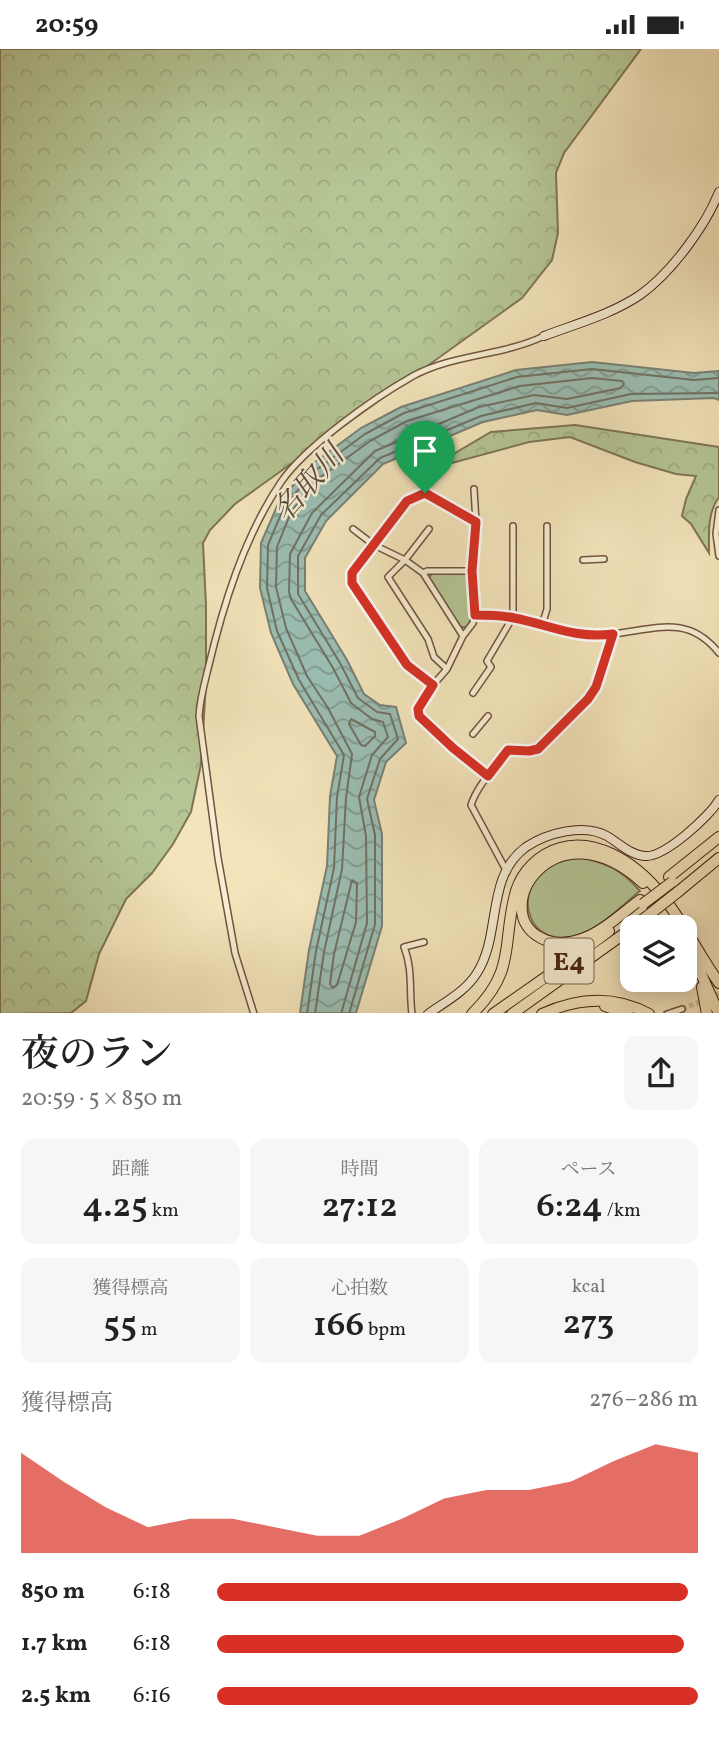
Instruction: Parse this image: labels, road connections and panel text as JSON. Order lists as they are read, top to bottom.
{
  "streets": {
    "highway": ["E4"]
  },
  "water": ["名取川"],
  "page": {
    "status": "20:59",
    "heading": ["夜のラン", "20:59 · 5 × 850 m"],
    "stats": [
      ["距離", "4.25 km"],
      ["時間", "27:12"],
      ["ペース", "6:24 /km"],
      ["獲得標高", "55 m"],
      ["心拍数", "166 bpm"],
      ["kcal", "273"]
    ],
    "chart": ["獲得標高", "276–286 m"],
    "list": [
      {
        "name": "850 m",
        "note": "6:18"
      },
      {
        "name": "1.7 km",
        "note": "6:18"
      },
      {
        "name": "2.5 km",
        "note": "6:16"
      }
    ]
  }
}
